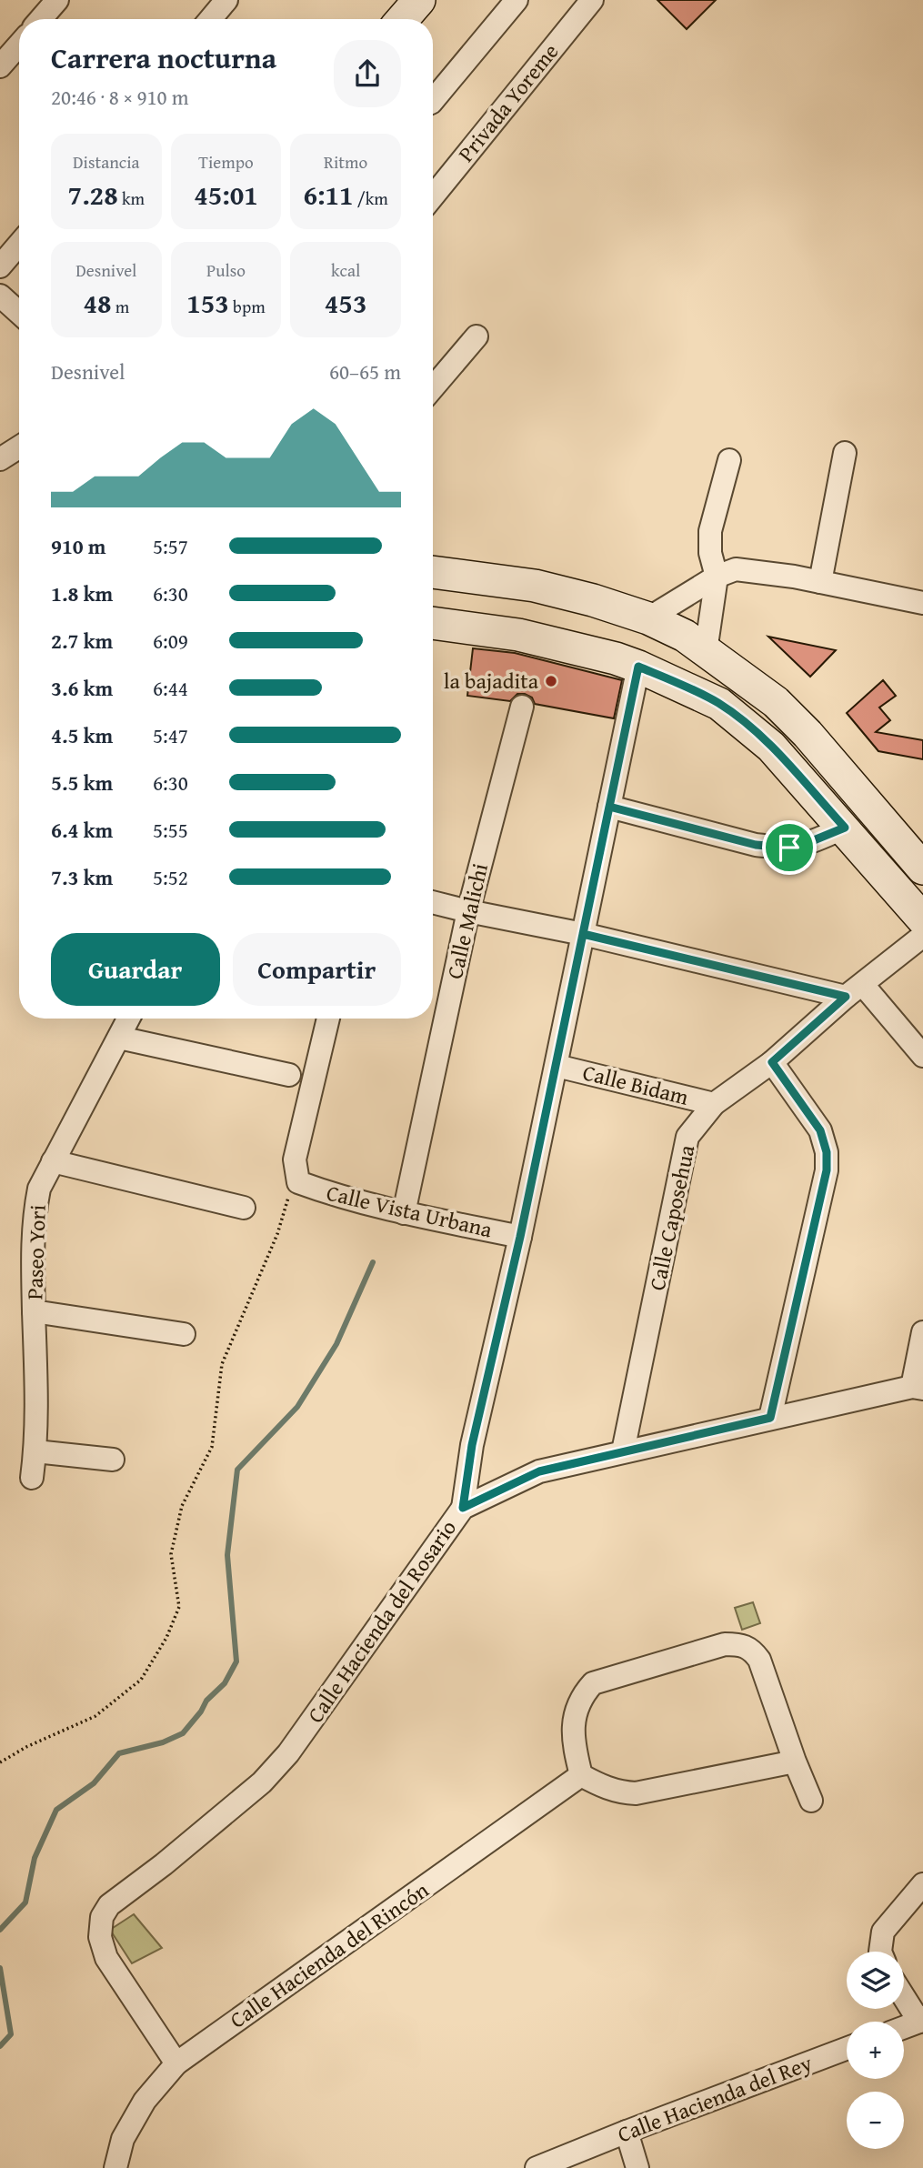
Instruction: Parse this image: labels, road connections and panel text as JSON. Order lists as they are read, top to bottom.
{
  "streets": {
    "street": [
      "Privada Yoreme",
      "Calle Malichi",
      "Calle Bidam",
      "Calle Vista Urbana",
      "Calle Caposehua",
      "Paseo Yori",
      "Calle Hacienda del Rosario",
      "Calle Hacienda del Rincón",
      "Calle Hacienda del Rey"
    ]
  },
  "crossings": [
    ["Calle Malichi", "Calle Vista Urbana"],
    ["Calle Bidam", "Calle Caposehua"],
    ["Calle Caposehua", "Calle Hacienda del Rosario"],
    ["Calle Hacienda del Rosario", "Calle Hacienda del Rincón"]
  ],
  "places": ["la bajadita"],
  "page": {
    "heading": ["Carrera nocturna", "20:46 · 8 × 910 m"],
    "stats": [
      ["Distancia", "7.28 km"],
      ["Tiempo", "45:01"],
      ["Ritmo", "6:11 /km"],
      ["Desnivel", "48 m"],
      ["Pulso", "153 bpm"],
      ["kcal", "453"]
    ],
    "chart": ["Desnivel", "60–65 m"],
    "list": [
      {
        "name": "910 m",
        "note": "5:57"
      },
      {
        "name": "1.8 km",
        "note": "6:30"
      },
      {
        "name": "2.7 km",
        "note": "6:09"
      },
      {
        "name": "3.6 km",
        "note": "6:44"
      },
      {
        "name": "4.5 km",
        "note": "5:47"
      },
      {
        "name": "5.5 km",
        "note": "6:30"
      },
      {
        "name": "6.4 km",
        "note": "5:55"
      },
      {
        "name": "7.3 km",
        "note": "5:52"
      }
    ],
    "buttons": ["Guardar", "Compartir"],
    "map_buttons": ["+", "−"]
  }
}
